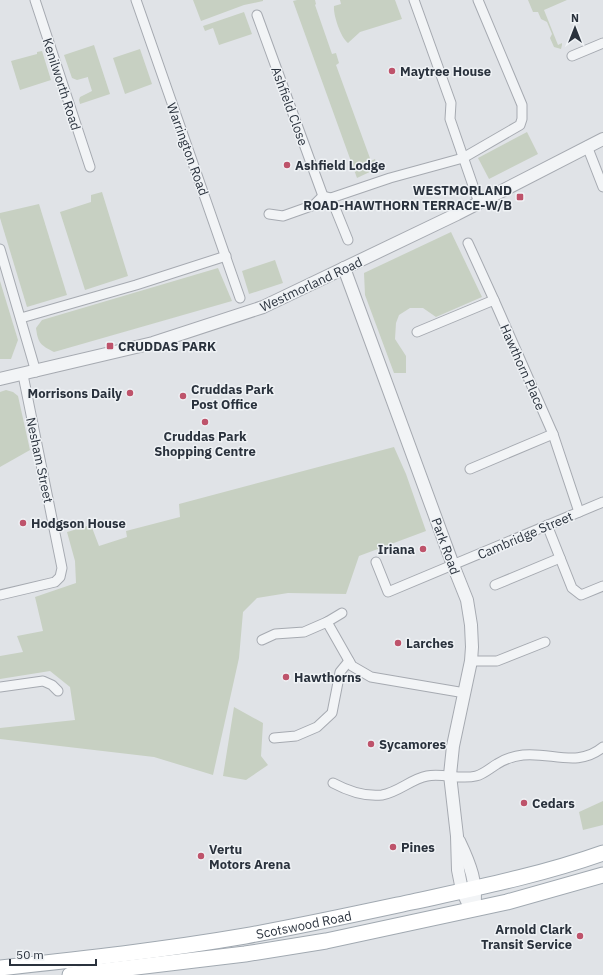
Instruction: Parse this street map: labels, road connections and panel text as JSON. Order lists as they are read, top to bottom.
{
  "streets": {
    "main road": ["Scotswood Road"],
    "street": [
      "Kenilworth Road",
      "Ashfield Close",
      "Warrington Road",
      "Westmorland Road",
      "Hawthorn Place",
      "Nesham Street",
      "Cambridge Street",
      "Park Road"
    ]
  },
  "crossings": [
    ["Westmorland Road", "Nesham Street"],
    ["Westmorland Road", "Park Road"],
    ["Hawthorn Place", "Cambridge Street"],
    ["Cambridge Street", "Park Road"],
    ["Park Road", "Scotswood Road"]
  ],
  "places": {
    "other": [
      "Maytree House",
      "Ashfield Lodge",
      "Morrisons Daily",
      "Cruddas Park Post Office",
      "Cruddas Park Shopping Centre",
      "Hodgson House",
      "Iriana",
      "Larches",
      "Hawthorns",
      "Sycamores",
      "Cedars",
      "Pines",
      "Vertu Motors Arena",
      "Arnold Clark Transit Service"
    ],
    "transit": ["WESTMORLAND ROAD-HAWTHORN TERRACE-W/B", "CRUDDAS PARK"]
  },
  "scale_bar": "50 m",
  "north": "top"
}
